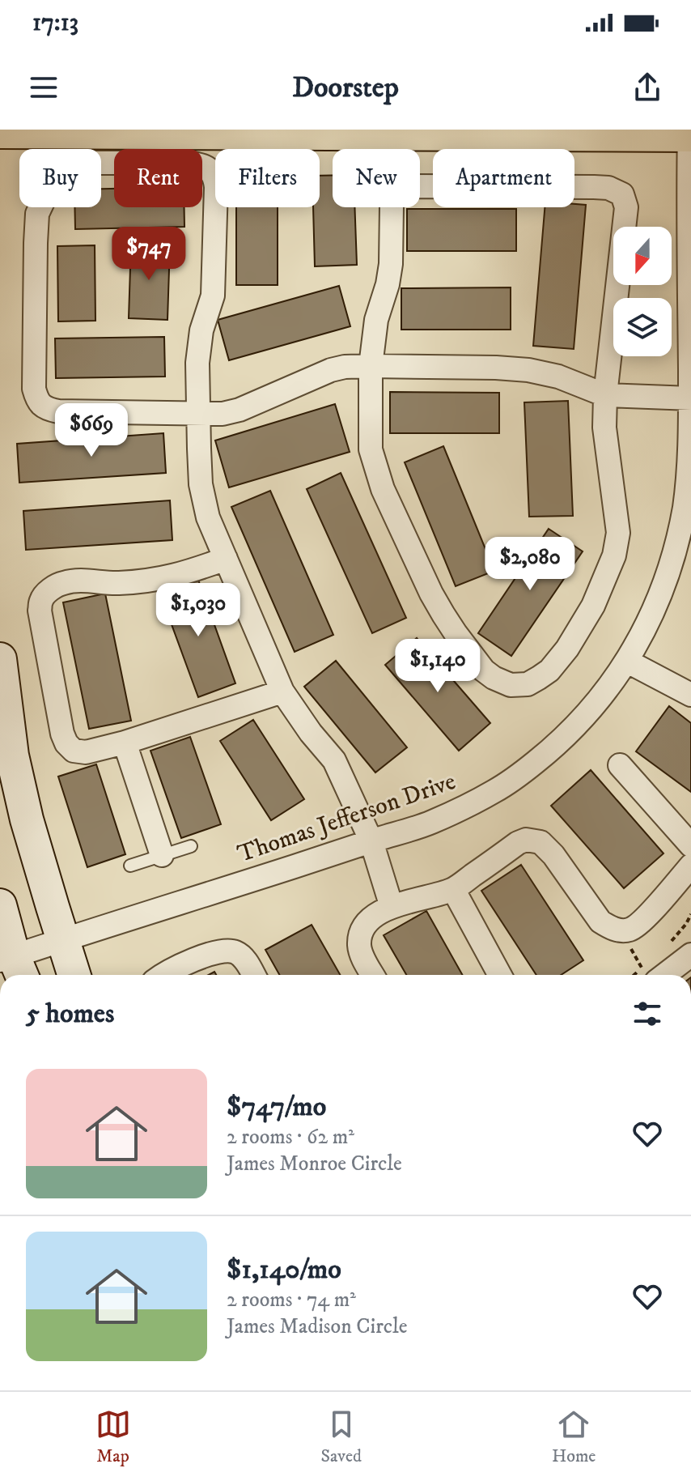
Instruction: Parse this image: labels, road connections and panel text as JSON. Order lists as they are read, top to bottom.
{
  "streets": {
    "street": ["Thomas Jefferson Drive"]
  },
  "north": "bottom",
  "page": {
    "status": "17:13",
    "header": "Doorstep",
    "chip": [
      "Buy",
      "Rent",
      "Filters",
      "New",
      "Apartment"
    ],
    "price": [
      "$747",
      "$669",
      "$2,080",
      "$1,030",
      "$1,140"
    ],
    "heading": "5 homes",
    "list": [
      {
        "name": "$747/mo",
        "note": "2 rooms · 62 m² · James Monroe Circle"
      },
      {
        "name": "$1,140/mo",
        "note": "2 rooms · 74 m² · James Madison Circle"
      }
    ],
    "tabs": ["Map", "Saved", "Home"]
  }
}
